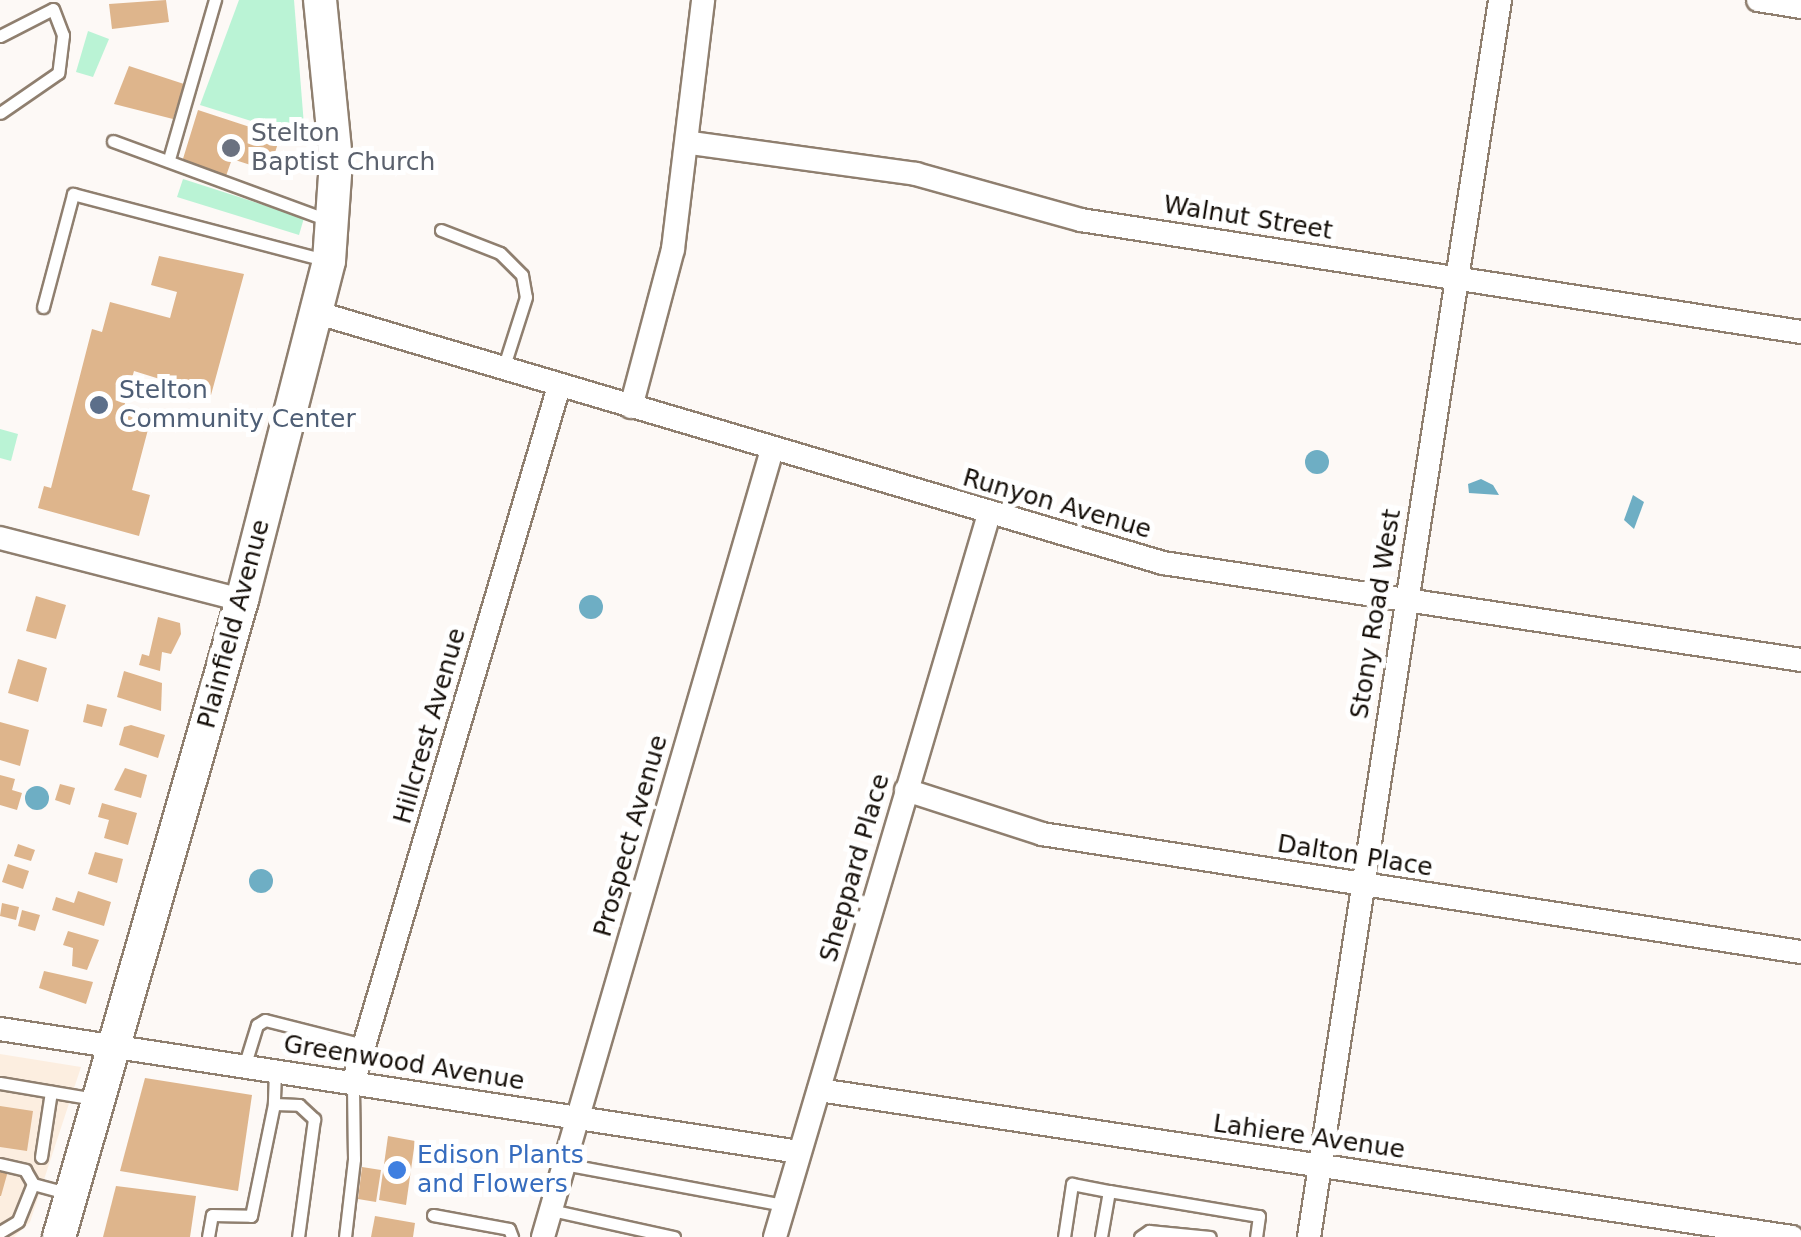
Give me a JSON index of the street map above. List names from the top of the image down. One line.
{"streets":{"main road":["Plainfield Avenue"],"street":["Walnut Street","Runyon Avenue","Stony Road West","Hillcrest Avenue","Prospect Avenue","Dalton Place","Sheppard Place","Greenwood Avenue","Lahiere Avenue"]},"crossings":[["Walnut Street","Stony Road West"],["Runyon Avenue","Stony Road West"],["Runyon Avenue","Plainfield Avenue"],["Runyon Avenue","Hillcrest Avenue"],["Runyon Avenue","Prospect Avenue"],["Runyon Avenue","Sheppard Place"],["Stony Road West","Dalton Place"],["Stony Road West","Lahiere Avenue"],["Plainfield Avenue","Greenwood Avenue"],["Hillcrest Avenue","Greenwood Avenue"],["Prospect Avenue","Greenwood Avenue"],["Dalton Place","Sheppard Place"],["Sheppard Place","Greenwood Avenue"],["Sheppard Place","Lahiere Avenue"]],"places":["Stelton Baptist Church","Stelton Community Center","Edison Plants and Flowers"]}
